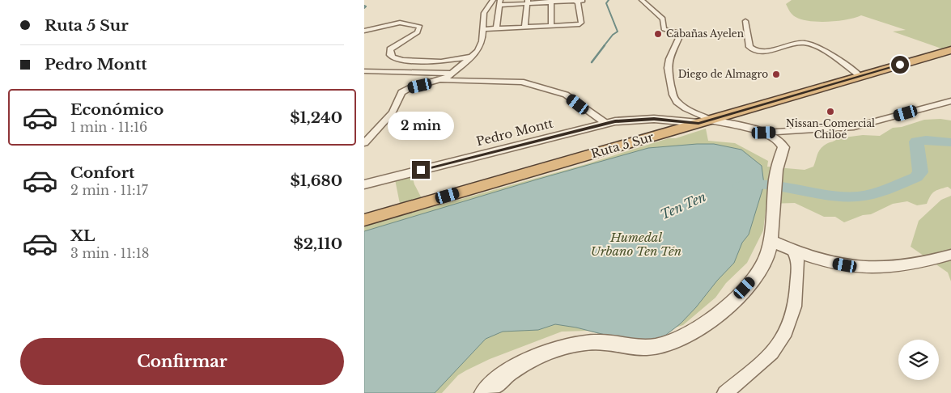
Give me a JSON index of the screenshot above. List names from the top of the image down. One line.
{"streets":{"highway":["Ruta 5 Sur"],"street":["Pedro Montt"]},"crossings":[["Pedro Montt","Ruta 5 Sur"]],"water":["Ten Ten"],"parks":["Humedal Urbano Ten Tén"],"places":["Cabañas Ayelen","Diego de Almagro","Nissan-Comercial Chiloé"],"page":{"banner":["Ruta 5 Sur","Pedro Montt"],"list":[{"name":"Económico","note":"1 min · 11:16","value":"$1,240"},{"name":"Confort","note":"2 min · 11:17","value":"$1,680"},{"name":"XL","note":"3 min · 11:18","value":"$2,110"}],"bubble":"2 min","buttons":"Confirmar"}}
